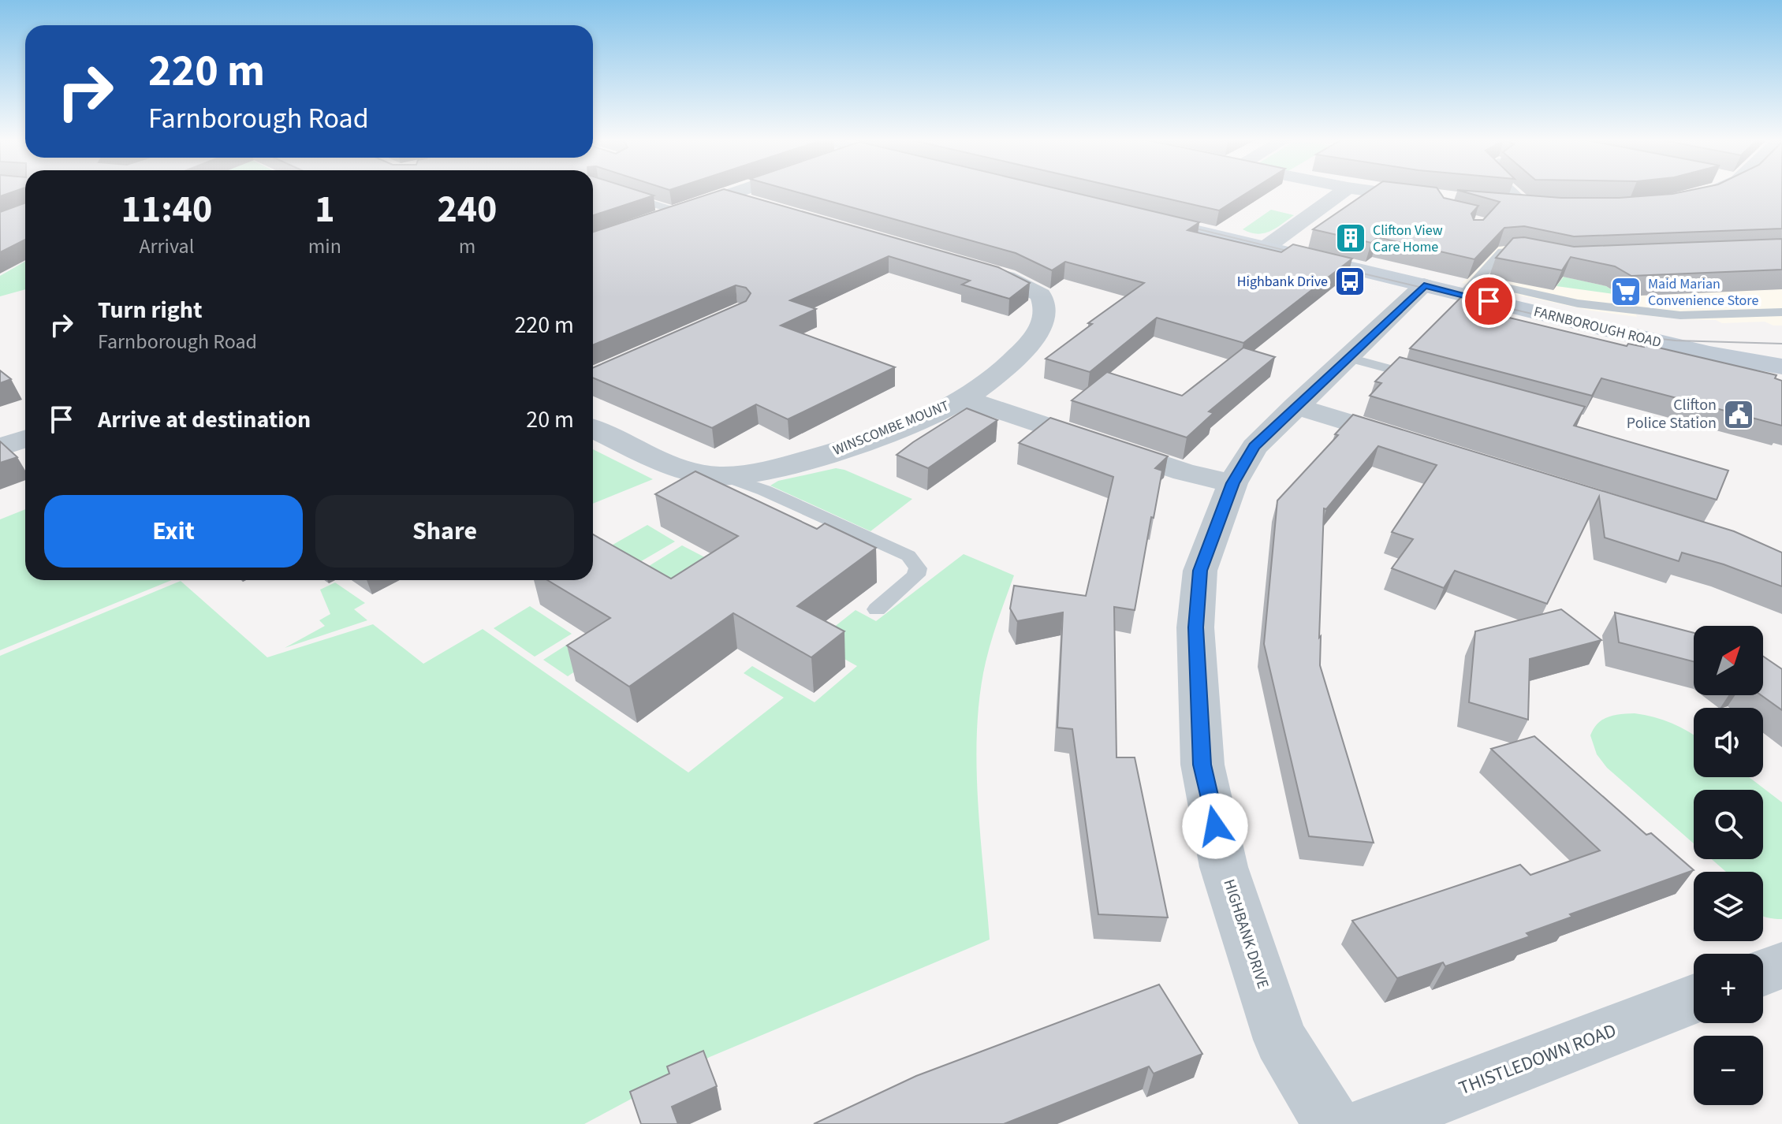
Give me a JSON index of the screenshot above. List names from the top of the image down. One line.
{"streets":{"street":["FARNBOROUGH ROAD","WINSCOMBE MOUNT","HIGHBANK DRIVE","THISTLEDOWN ROAD"]},"crossings":[["FARNBOROUGH ROAD","HIGHBANK DRIVE"]],"places":{"building":["Clifton View Care Home"],"bus stop":["Highbank Drive"],"supermarket":["Maid Marian Convenience Store"],"public building":["Clifton Police Station"]},"north":"top right","page":{"turn":["220 m","Farnborough Road"],"eta":["11:40","Arrival","1","min","240","m"],"list":[{"name":"Turn right","note":"Farnborough Road","value":"220 m"},{"name":"Arrive at destination","value":"20 m"}],"buttons":["Exit","Share"],"map_buttons":["+","−"]}}
